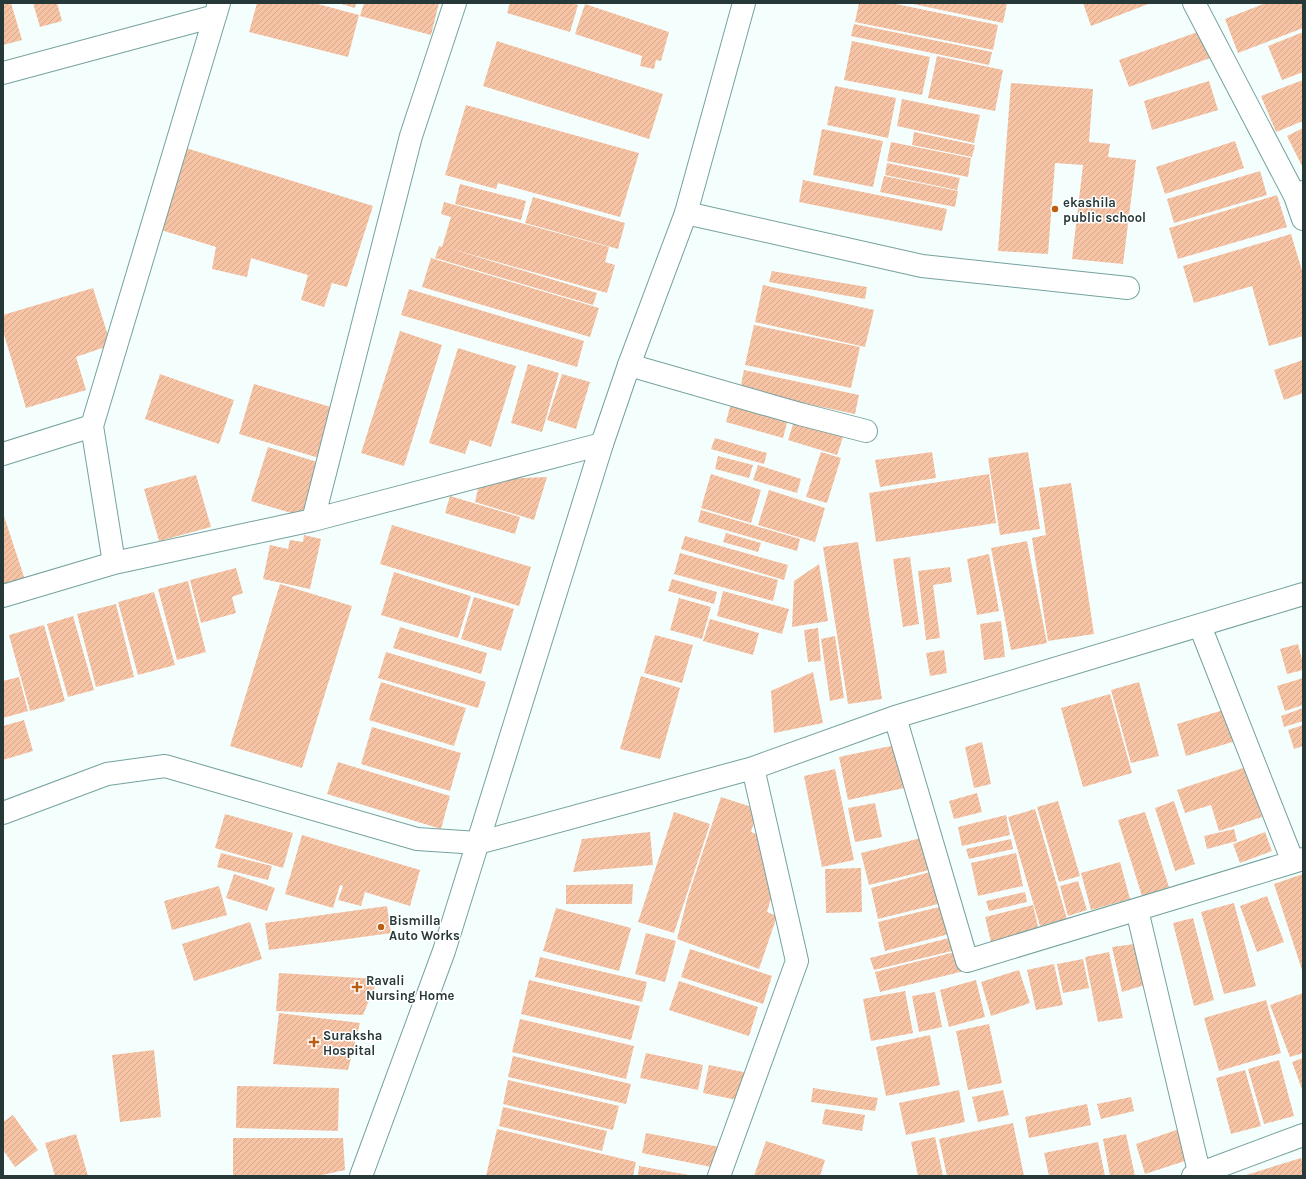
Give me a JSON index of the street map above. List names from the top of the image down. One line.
{"places":{"other":["ekashila public school","Bismilla Auto Works"],"health":["Ravali Nursing Home","Suraksha Hospital"]}}
